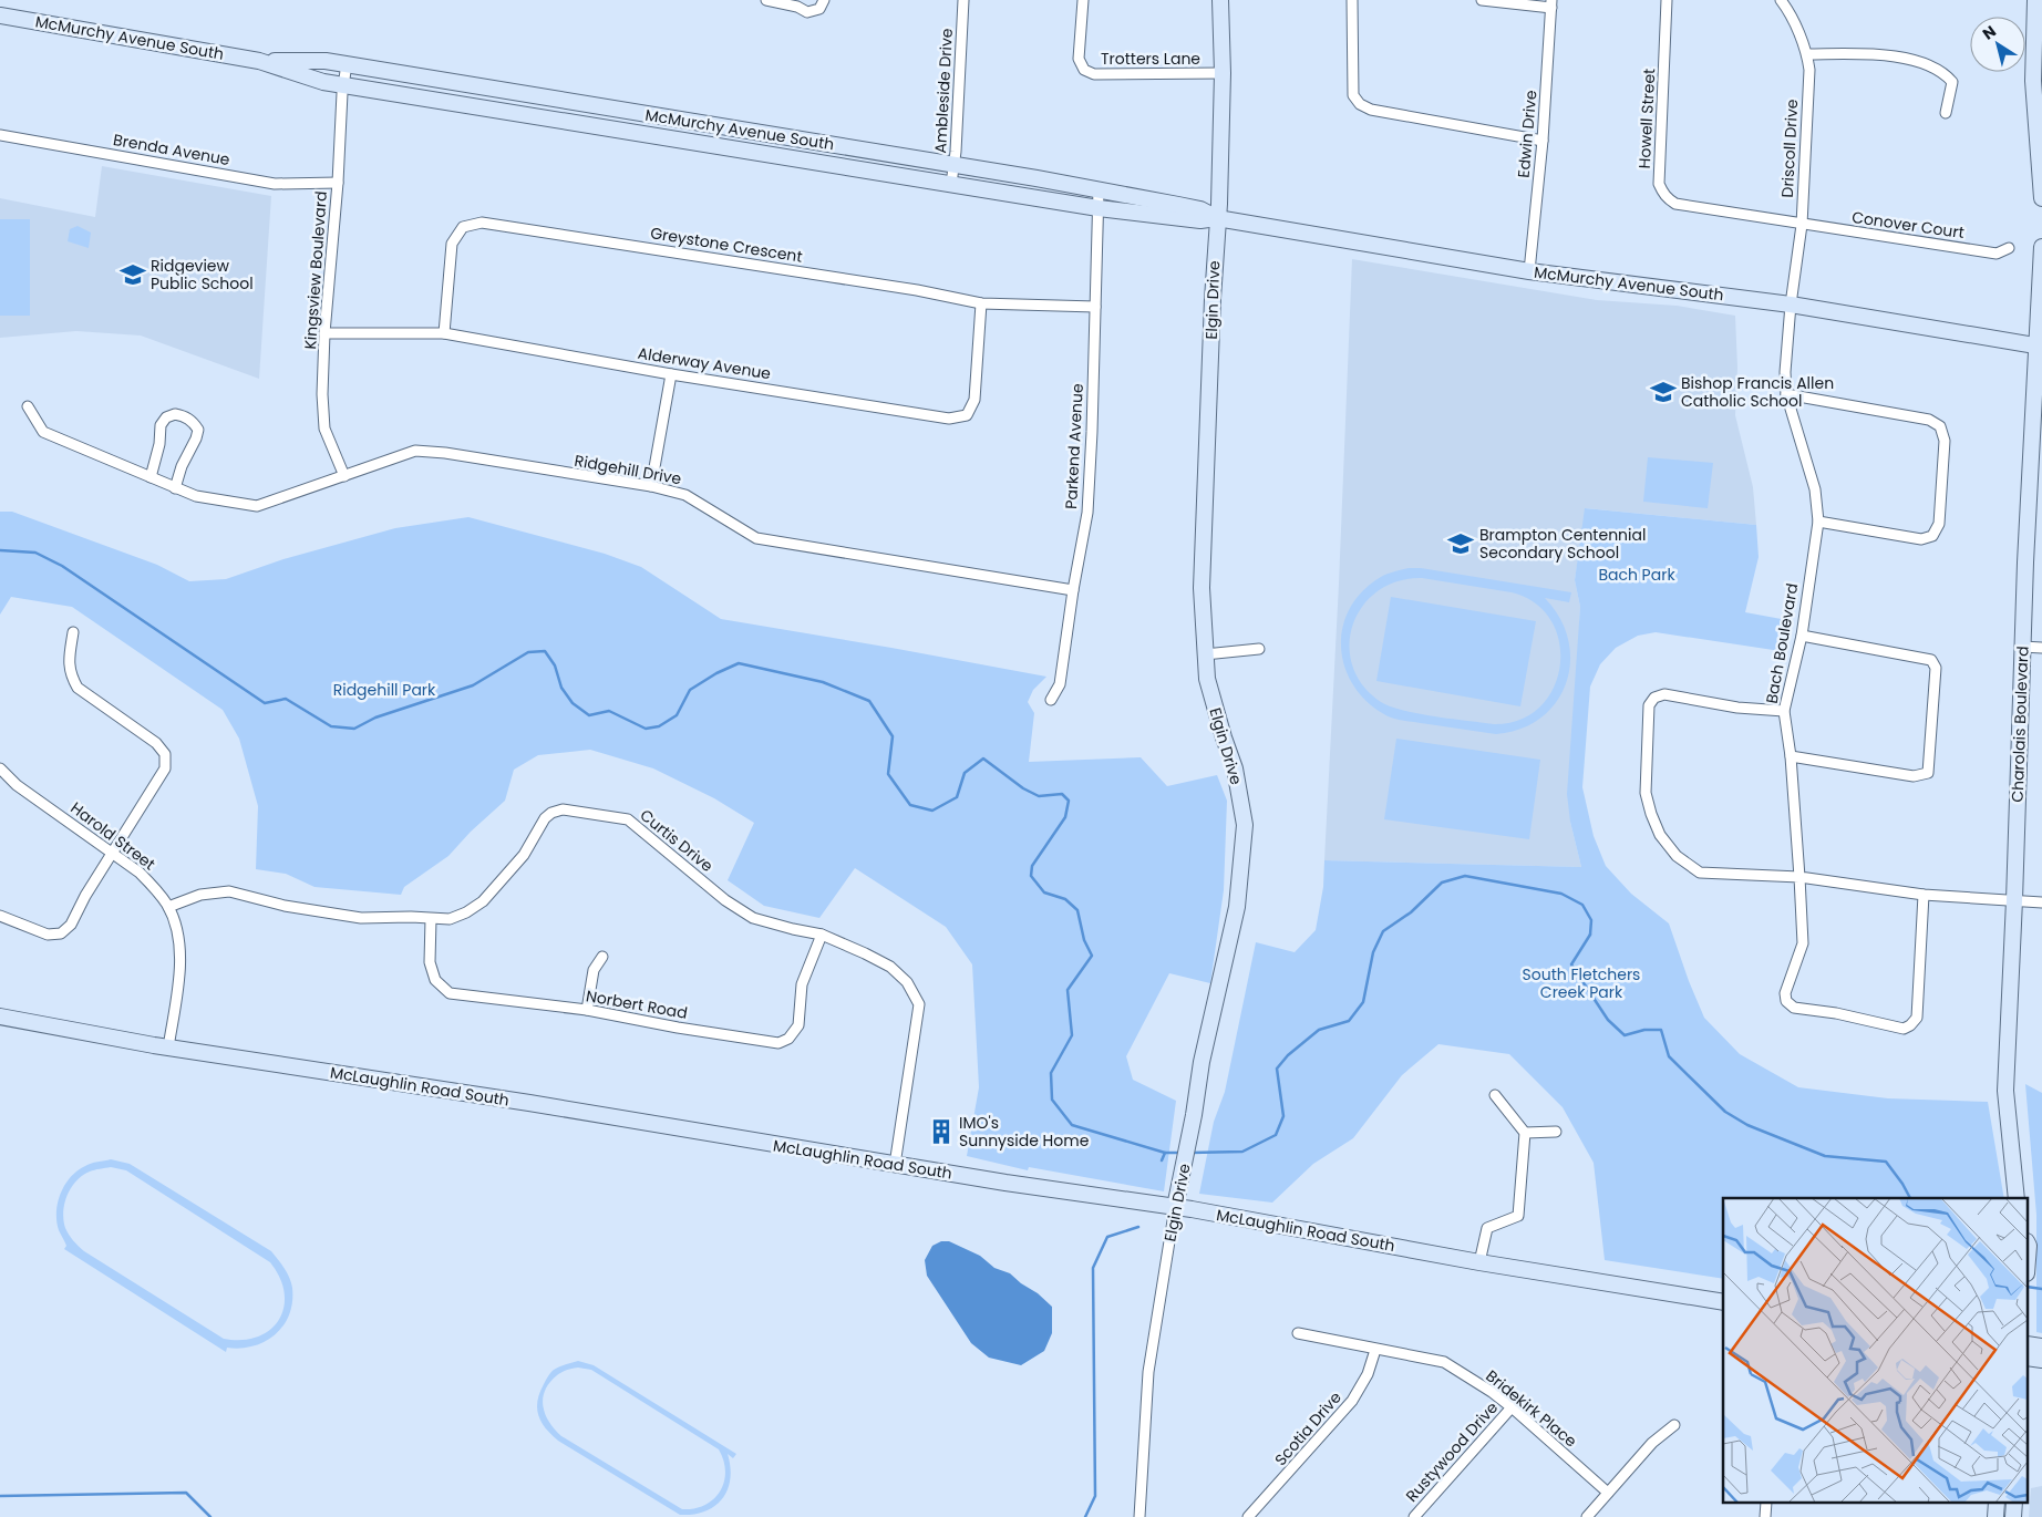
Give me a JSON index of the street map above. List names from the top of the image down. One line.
{"streets":{"street":["McMurchy Avenue South","Trotters Lane","Ambleside Drive","Howell Street","Edwin Drive","Driscoll Drive","Brenda Avenue","Conover Court","Greystone Crescent","Kingsview Boulevard","Elgin Drive","Alderway Avenue","Parkend Avenue","Ridgehill Drive","Bach Boulevard","Charolais Boulevard","Harold Street","Curtis Drive","Norbert Road","McLaughlin Road South","Bridekirk Place","Scotia Drive","Rustywood Drive"]},"crossings":[["McMurchy Avenue South","Ambleside Drive"],["McMurchy Avenue South","Edwin Drive"],["McMurchy Avenue South","Driscoll Drive"],["McMurchy Avenue South","Kingsview Boulevard"],["McMurchy Avenue South","Elgin Drive"],["McMurchy Avenue South","Parkend Avenue"],["McMurchy Avenue South","Bach Boulevard"],["McMurchy Avenue South","Charolais Boulevard"],["Trotters Lane","Elgin Drive"],["Howell Street","Driscoll Drive"],["Howell Street","Conover Court"],["Driscoll Drive","Conover Court"],["Driscoll Drive","Bach Boulevard"],["Brenda Avenue","Kingsview Boulevard"],["Greystone Crescent","Alderway Avenue"],["Greystone Crescent","Parkend Avenue"],["Kingsview Boulevard","Alderway Avenue"],["Kingsview Boulevard","Ridgehill Drive"],["Elgin Drive","McLaughlin Road South"],["Parkend Avenue","Ridgehill Drive"],["Harold Street","Curtis Drive"],["Harold Street","McLaughlin Road South"],["Curtis Drive","Norbert Road"],["Curtis Drive","McLaughlin Road South"],["Bridekirk Place","Scotia Drive"],["Bridekirk Place","Rustywood Drive"]],"parks":["Bach Park","Ridgehill Park","South Fletchers Creek Park"],"places":{"school or university":["Ridgeview Public School","Bishop Francis Allen Catholic School","Brampton Centennial Secondary School"],"building":["IMO's Sunnyside Home"]},"north":"top left"}
